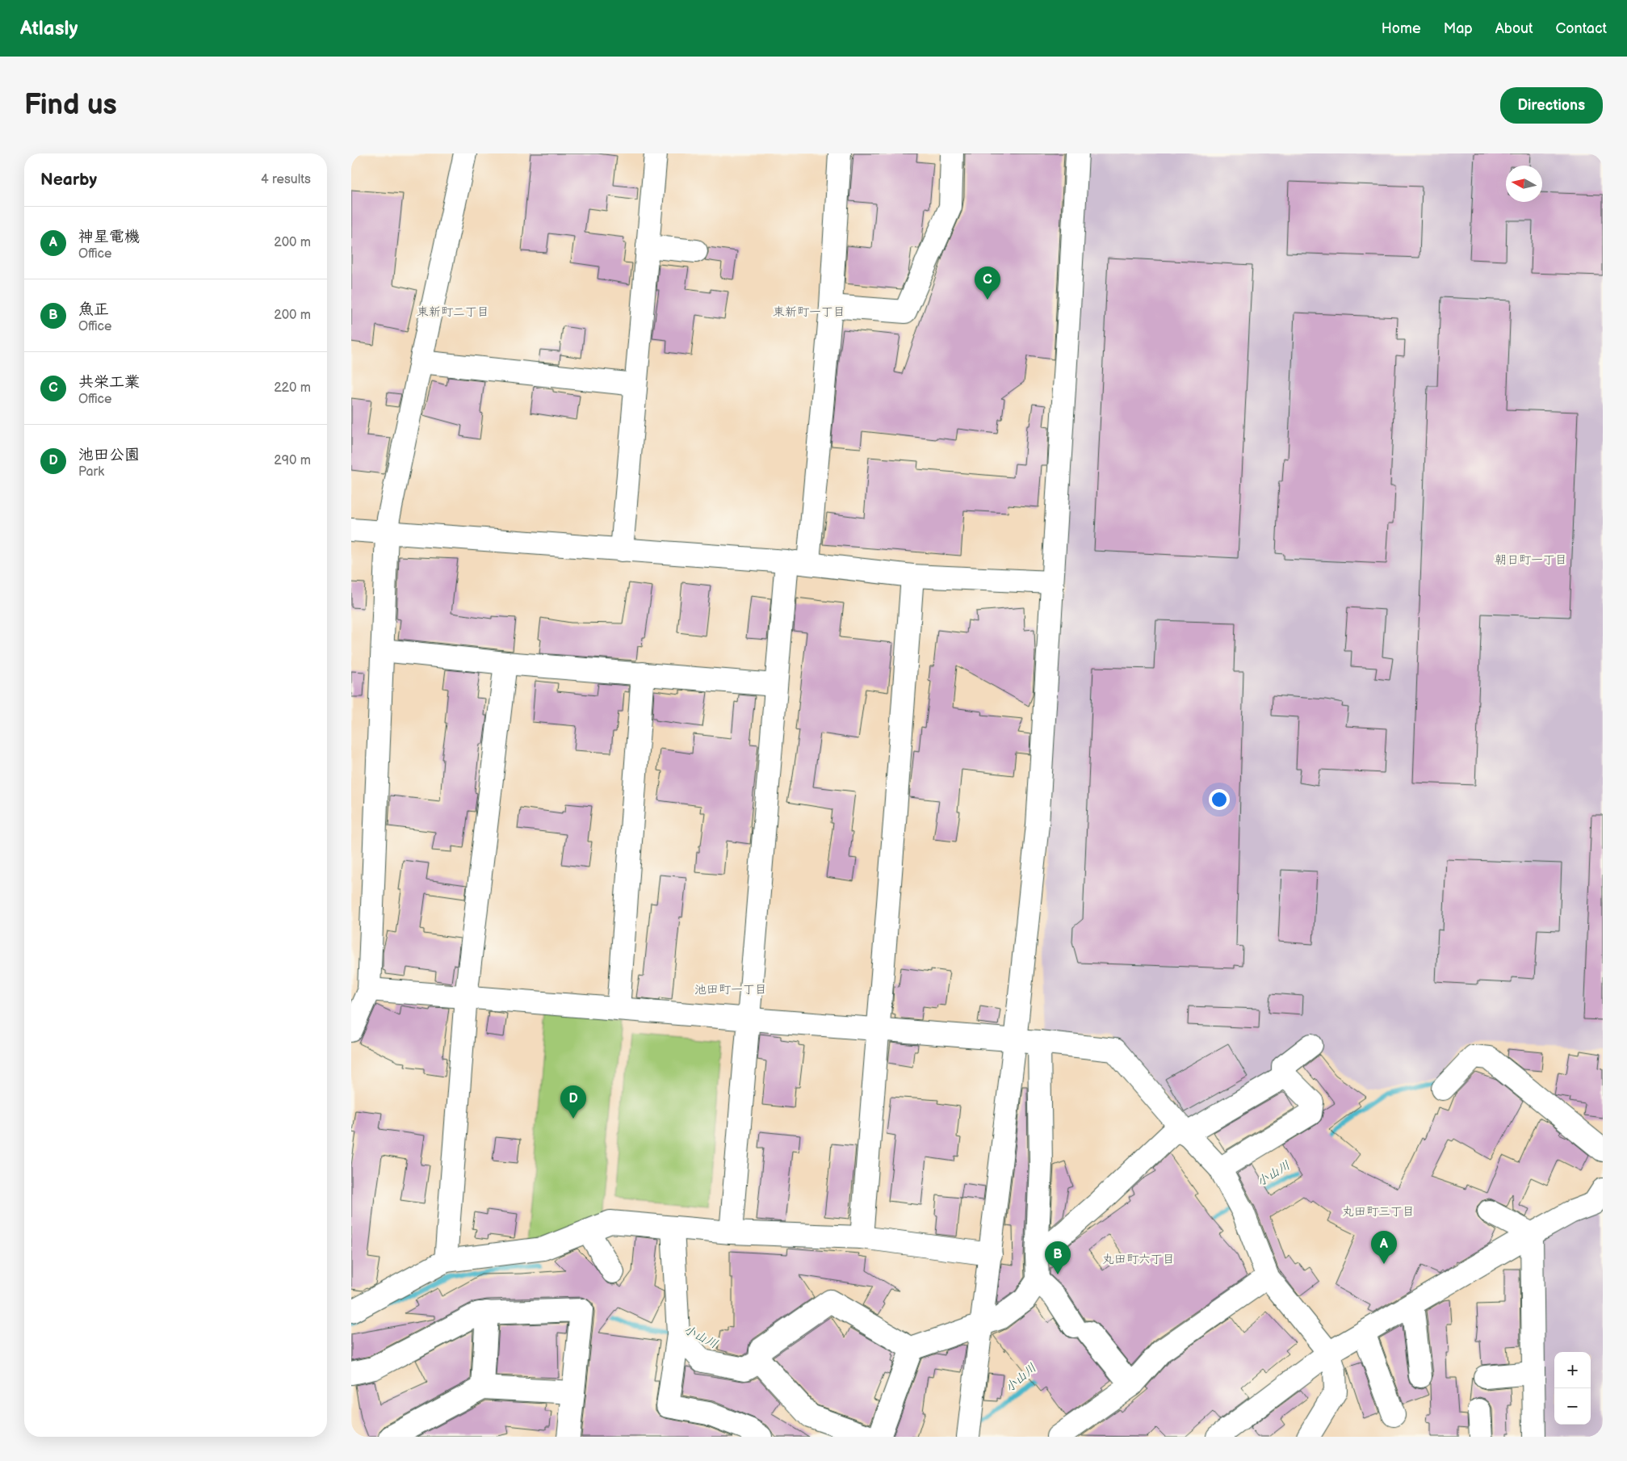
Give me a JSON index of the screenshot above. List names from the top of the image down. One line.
{"districts":["東新町二丁目","東新町一丁目","朝日町一丁目","池田町一丁目","丸田町三丁目","丸田町六丁目"],"water":["小山川"],"north":"left","page":{"header":"Atlasly","nav":["Home","Map","About","Contact"],"buttons":"Directions","title":"Find us","heading":["Nearby","4 results"],"list":[{"mark":"A","name":"神星電機","note":"Office","value":"200 m"},{"mark":"B","name":"魚正","note":"Office","value":"200 m"},{"mark":"C","name":"共栄工業","note":"Office","value":"220 m"},{"mark":"D","name":"池田公園","note":"Park","value":"290 m"}],"pins":["C","D","A","B"],"map_buttons":["+","−"]}}
